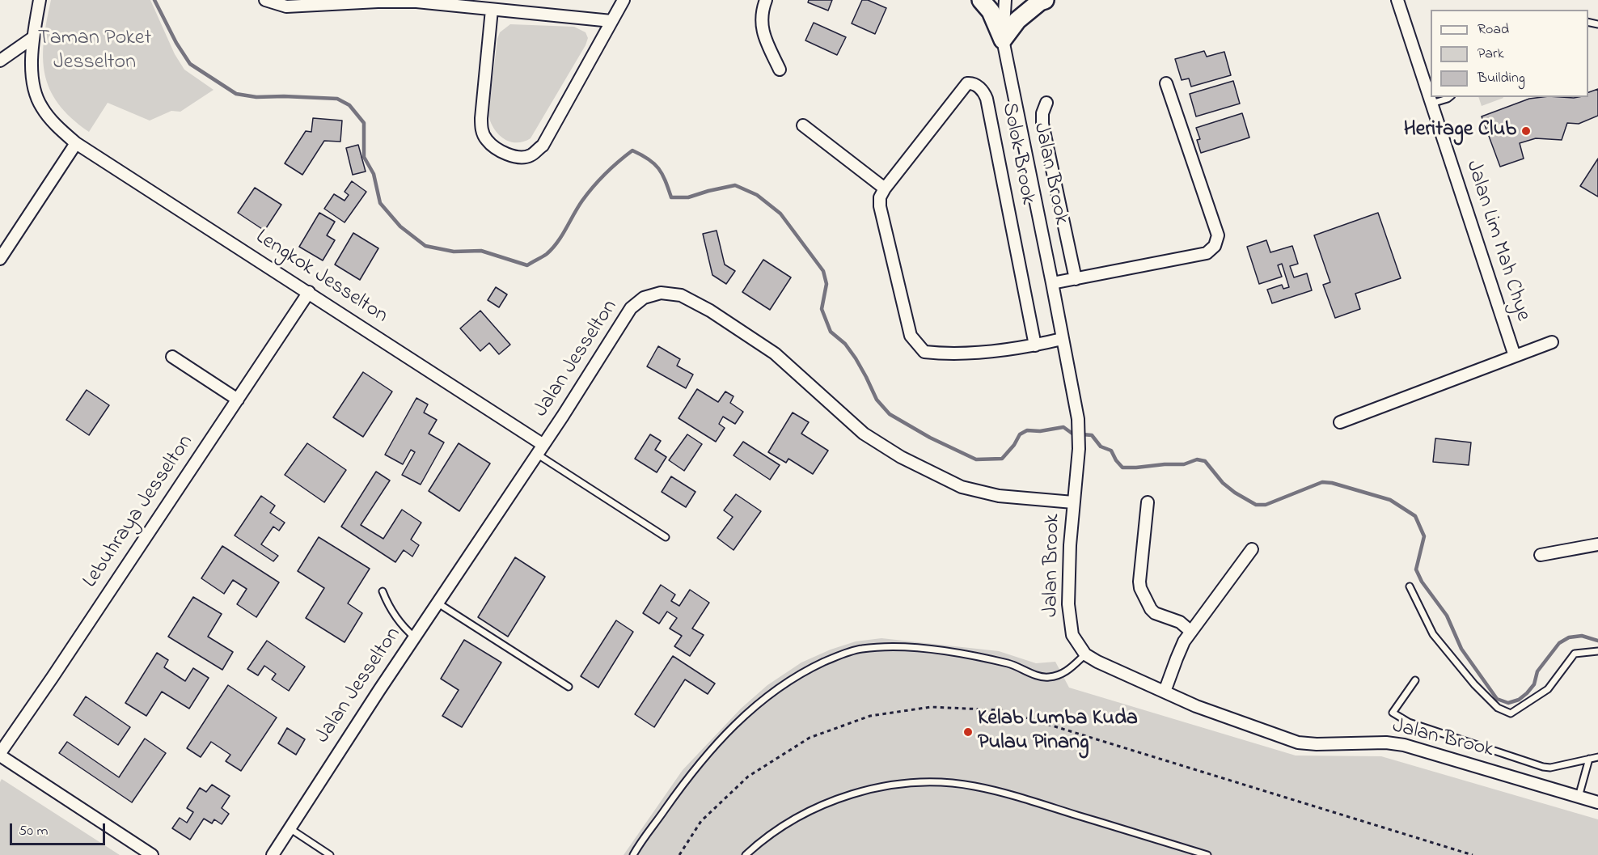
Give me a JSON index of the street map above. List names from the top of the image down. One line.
{"streets":{"street":["Solok Brook","Jalan Brook","Jalan Lim Mah Chye","Lengkok Jesselton","Jalan Jesselton","Lebuhraya Jesselton"]},"crossings":[["Solok Brook","Jalan Brook"],["Jalan Brook","Jalan Jesselton"],["Lengkok Jesselton","Jalan Jesselton"],["Lengkok Jesselton","Lebuhraya Jesselton"]],"parks":["Taman Poket Jesselton"],"places":["Heritage Club","Kelab Lumba Kuda Pulau Pinang"],"legend":["Road","Park","Building"],"scale_bar":"50 m"}
